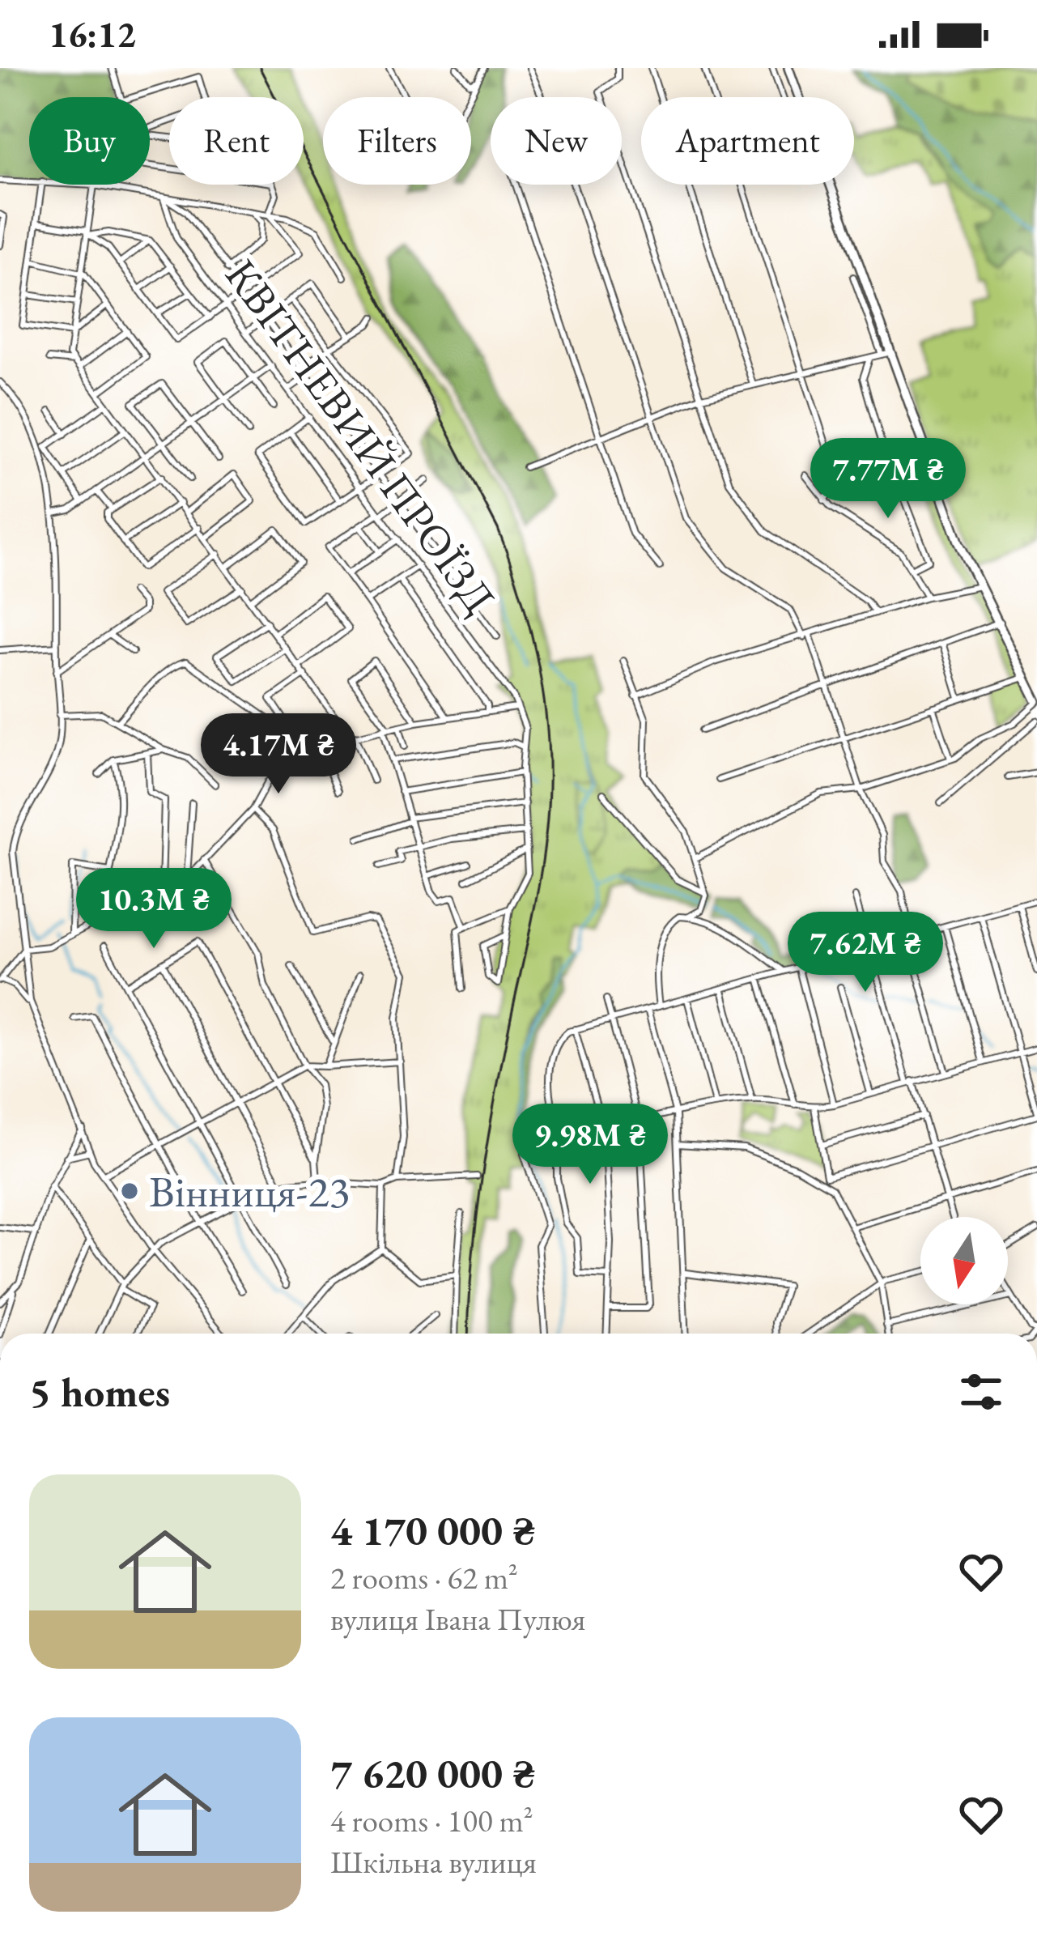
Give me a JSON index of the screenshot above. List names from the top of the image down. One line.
{"streets":{"street":["КВІТНЕВИЙ ПРОЇЗД"]},"places":["Вінниця-23"],"north":"bottom","page":{"status":"16:12","chip":["Buy","Rent","Filters","New","Apartment"],"price":["7.77M ₴","4.17M ₴","10.3M ₴","7.62M ₴","9.98M ₴"],"heading":"5 homes","list":[{"name":"4 170 000 ₴","note":"2 rooms · 62 m² · вулиця Івана Пулюя"},{"name":"7 620 000 ₴","note":"4 rooms · 100 m² · Шкільна вулиця"}]}}
